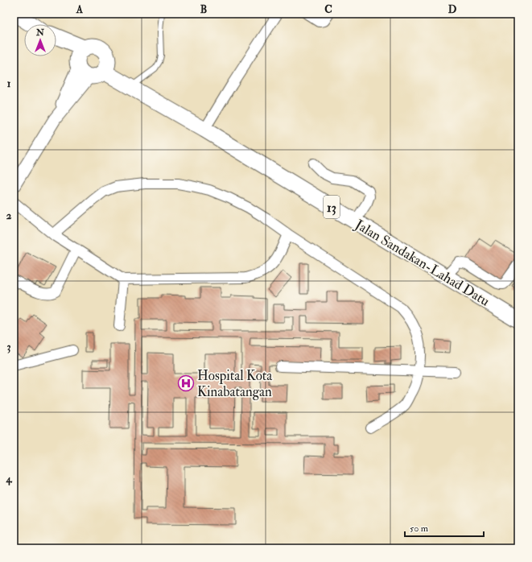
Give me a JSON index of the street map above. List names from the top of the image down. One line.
{"streets":{"highway":["13","Jalan Sandakan-Lahad Datu"]},"crossings":[["13","Jalan Sandakan-Lahad Datu"]],"places":{"hospital":["Hospital Kota Kinabatangan"]},"scale_bar":"50 m","north":"top","grid":{"columns":["A","B","C","D"],"rows":["1","2","3","4"]}}
